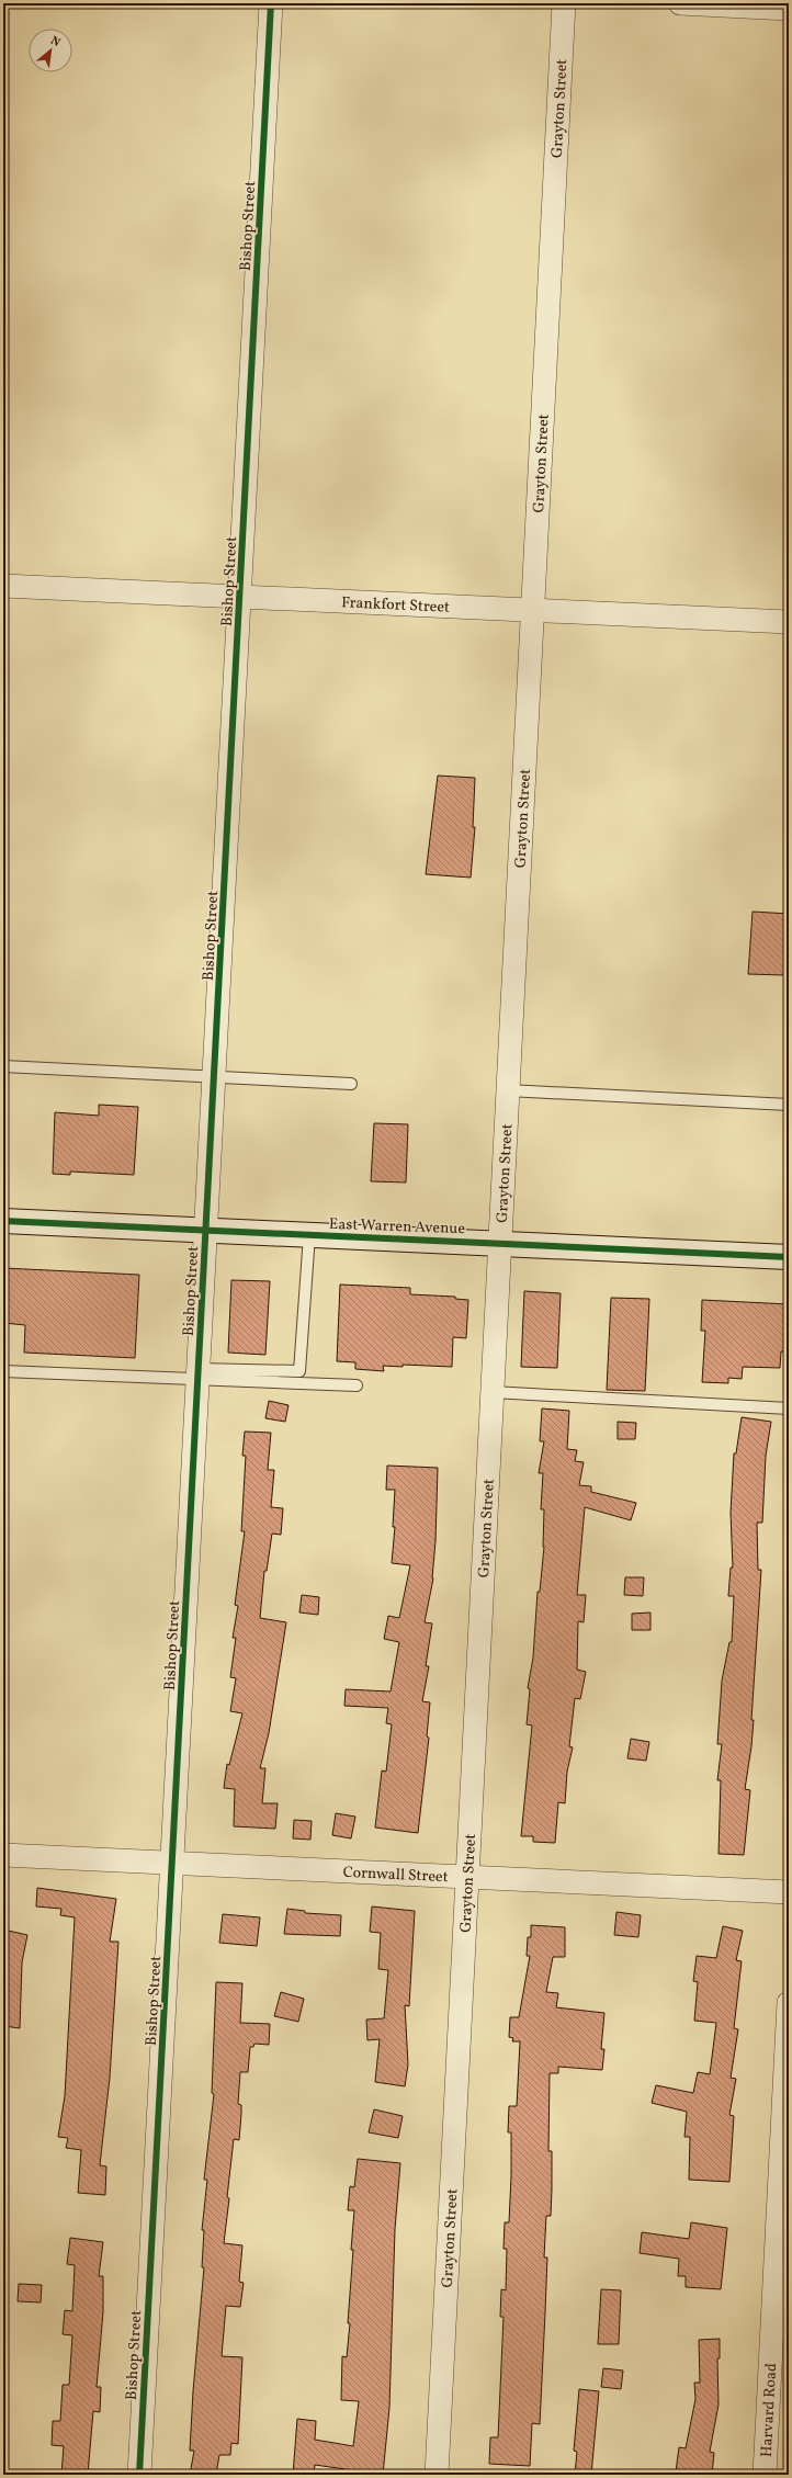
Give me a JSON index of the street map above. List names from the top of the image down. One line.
{"streets":{"main road":["East Warren Avenue"],"street":["Grayton Street","Bishop Street","Frankfort Street","Cornwall Street","Harvard Road"]},"crossings":[["Grayton Street","Frankfort Street"],["Grayton Street","East Warren Avenue"],["Grayton Street","Cornwall Street"],["Bishop Street","Frankfort Street"],["Bishop Street","East Warren Avenue"],["Bishop Street","Cornwall Street"]],"north":"top right"}
